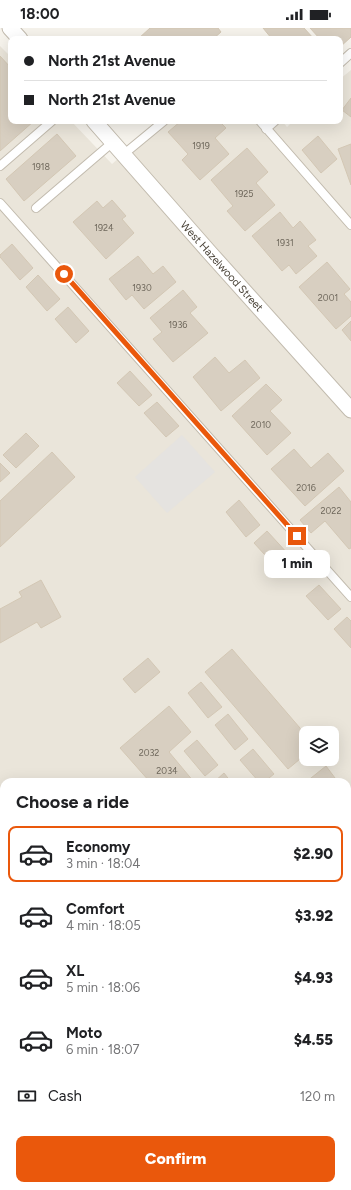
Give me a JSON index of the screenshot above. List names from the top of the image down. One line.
{"streets":{"street":["West Hazelwood Street"]},"house_numbers":["1919","1918","1925","1924","1931","1930","2001","1936","2010","2016","2022","2032","2034"],"page":{"status":"18:00","banner":["North 21st Avenue","North 21st Avenue"],"bubble":"1 min","heading":"Choose a ride","list":[{"name":"Economy","note":"3 min · 18:04","value":"$2.90"},{"name":"Comfort","note":"4 min · 18:05","value":"$3.92"},{"name":"XL","note":"5 min · 18:06","value":"$4.93"},{"name":"Moto","note":"6 min · 18:07","value":"$4.55"}],"pay":["Cash","120 m"],"buttons":"Confirm"}}
